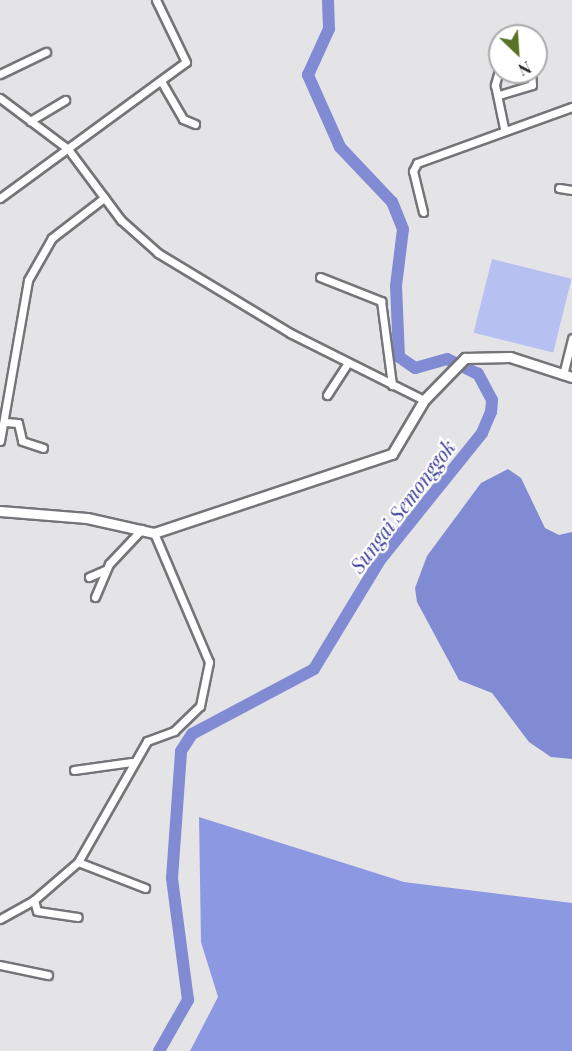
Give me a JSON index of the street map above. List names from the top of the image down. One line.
{"water":["Sungai Semonggok"],"north":"bottom right"}
